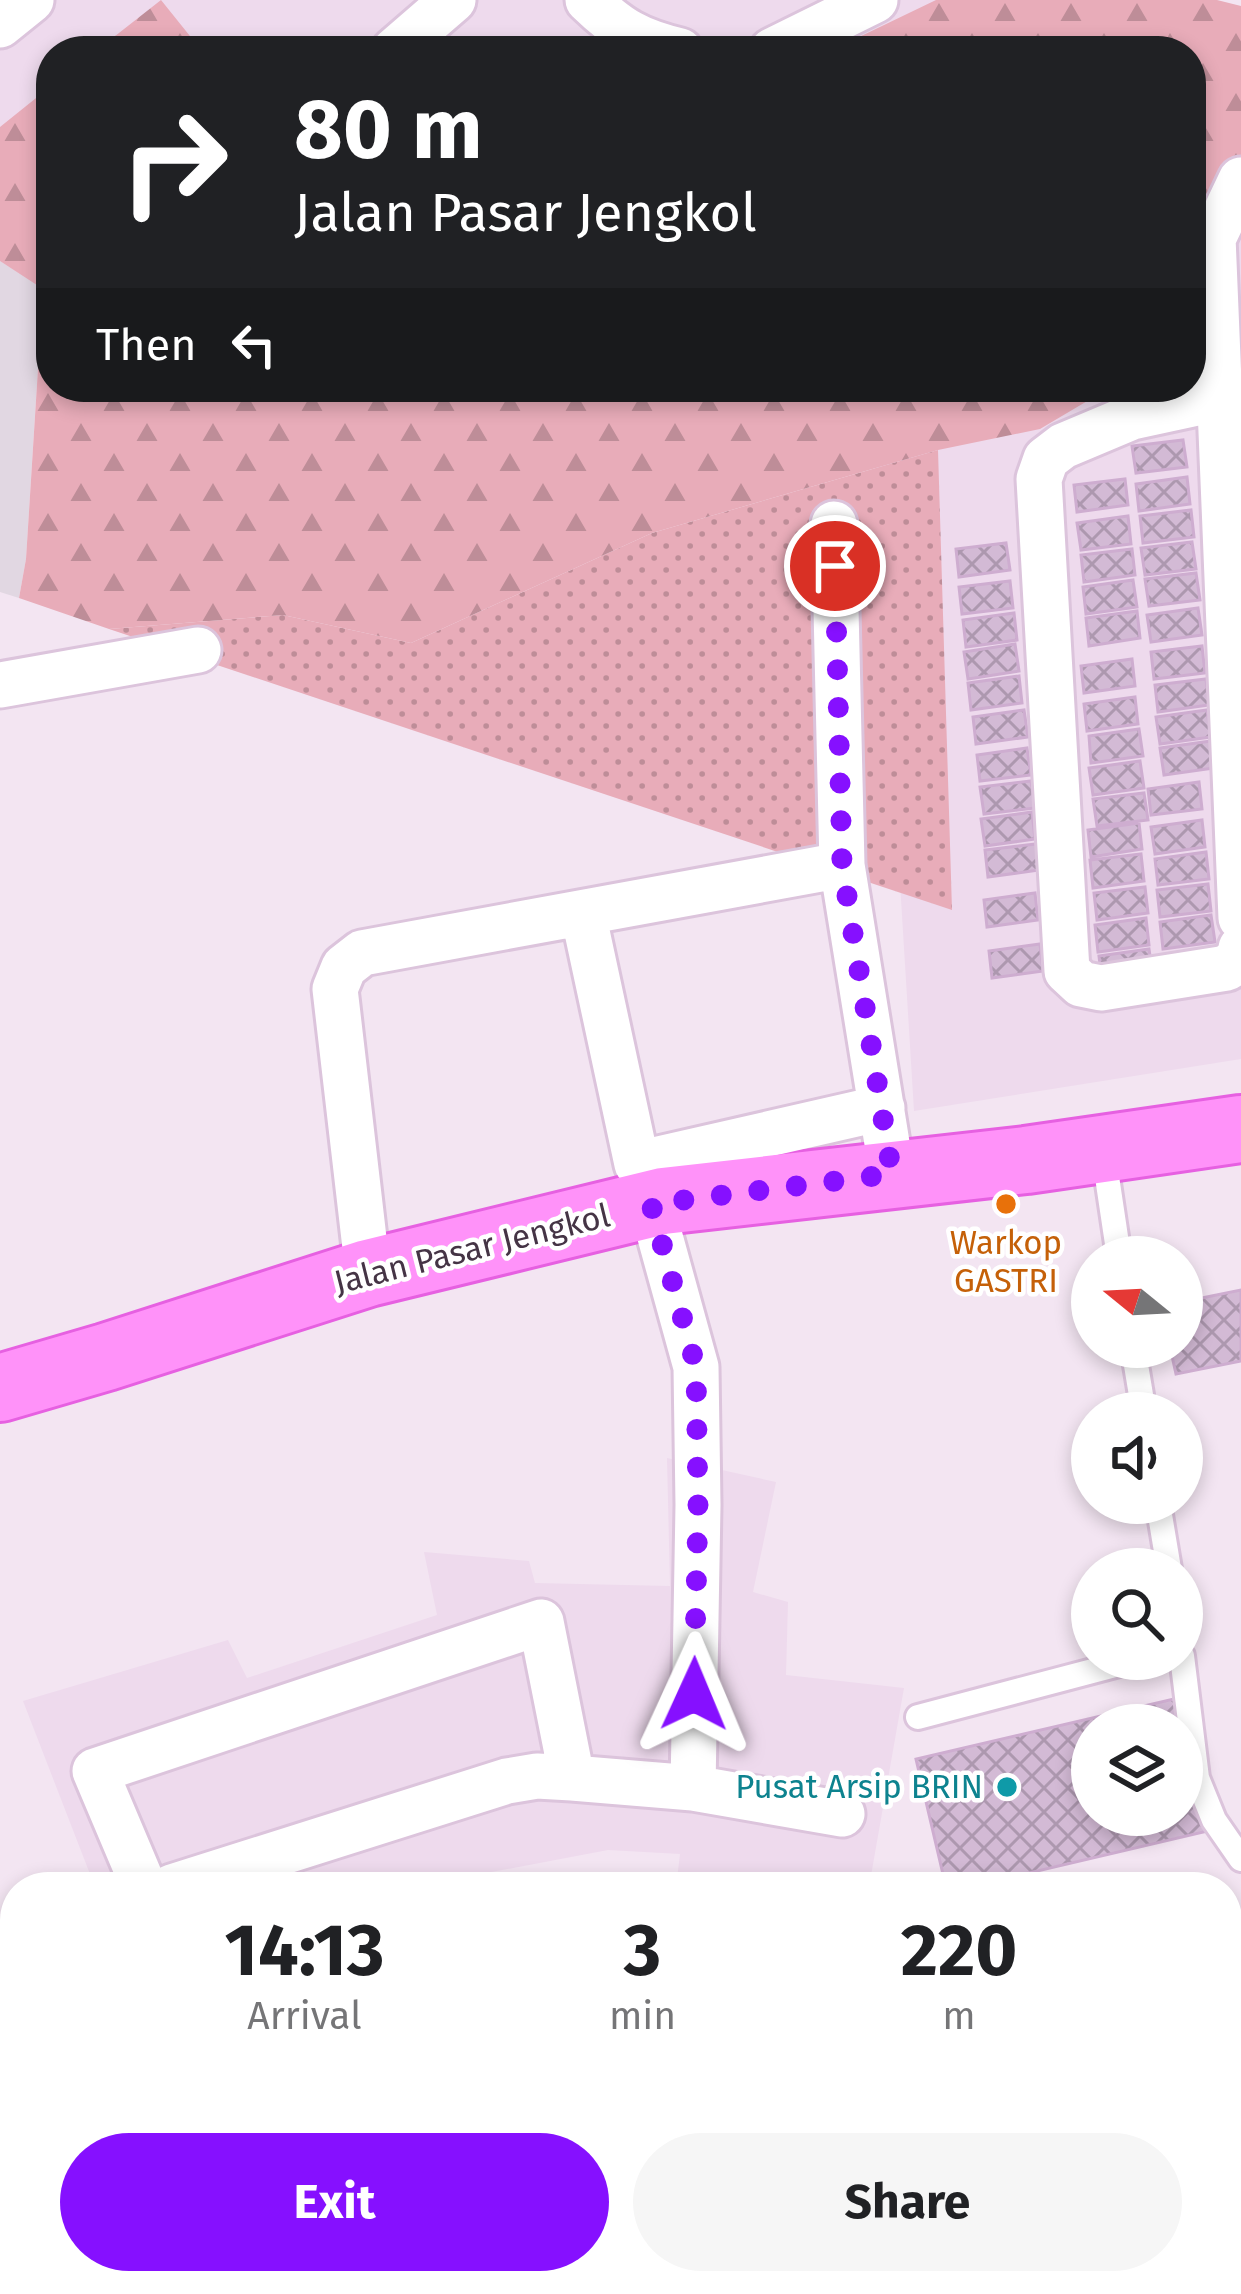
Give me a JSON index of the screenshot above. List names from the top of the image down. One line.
{"streets":{"main road":["Jalan Pasar Jengkol"]},"places":["Warkop GASTRI","Pusat Arsip BRIN"],"north":"left","page":{"turn":["80 m","Jalan Pasar Jengkol"],"then":"Then","eta":["14:13","Arrival","3","min","220","m"],"buttons":["Exit","Share"]}}
